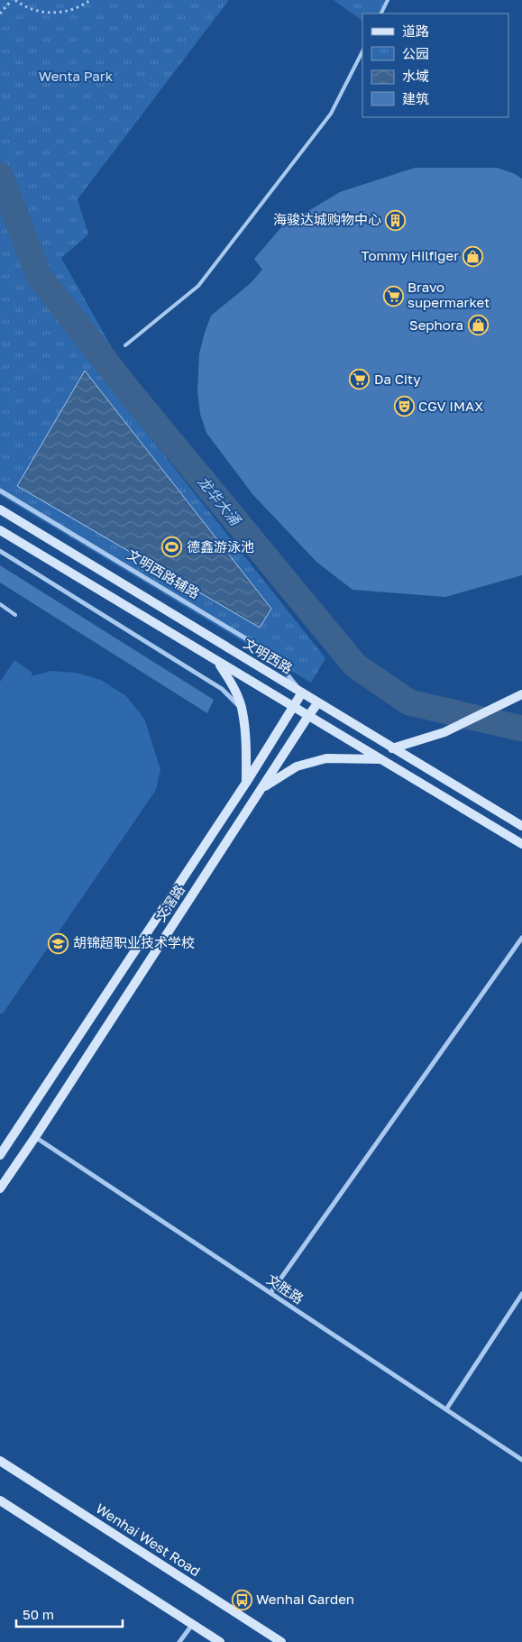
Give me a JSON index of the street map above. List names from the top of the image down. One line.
{"streets":{"street":["文明西路辅路","文明西路","文滘路","文胜路","Wenhai West Road"]},"crossings":[["文明西路辅路","文明西路"],["文明西路辅路","文滘路"],["文明西路","文滘路"],["文滘路","文胜路"]],"water":["龙华大涌"],"parks":["Wenta Park"],"places":{"building":["海骏达城购物中心"],"shop":["Tommy Hilfiger","Sephora"],"supermarket":["Bravo supermarket","Da City"],"theatre":["CGV IMAX"],"sports":["德鑫游泳池"],"school or university":["胡锦超职业技术学校"],"bus stop":["Wenhai Garden"]},"legend":["道路","公园","水域","建筑"],"scale_bar":"50 m"}
